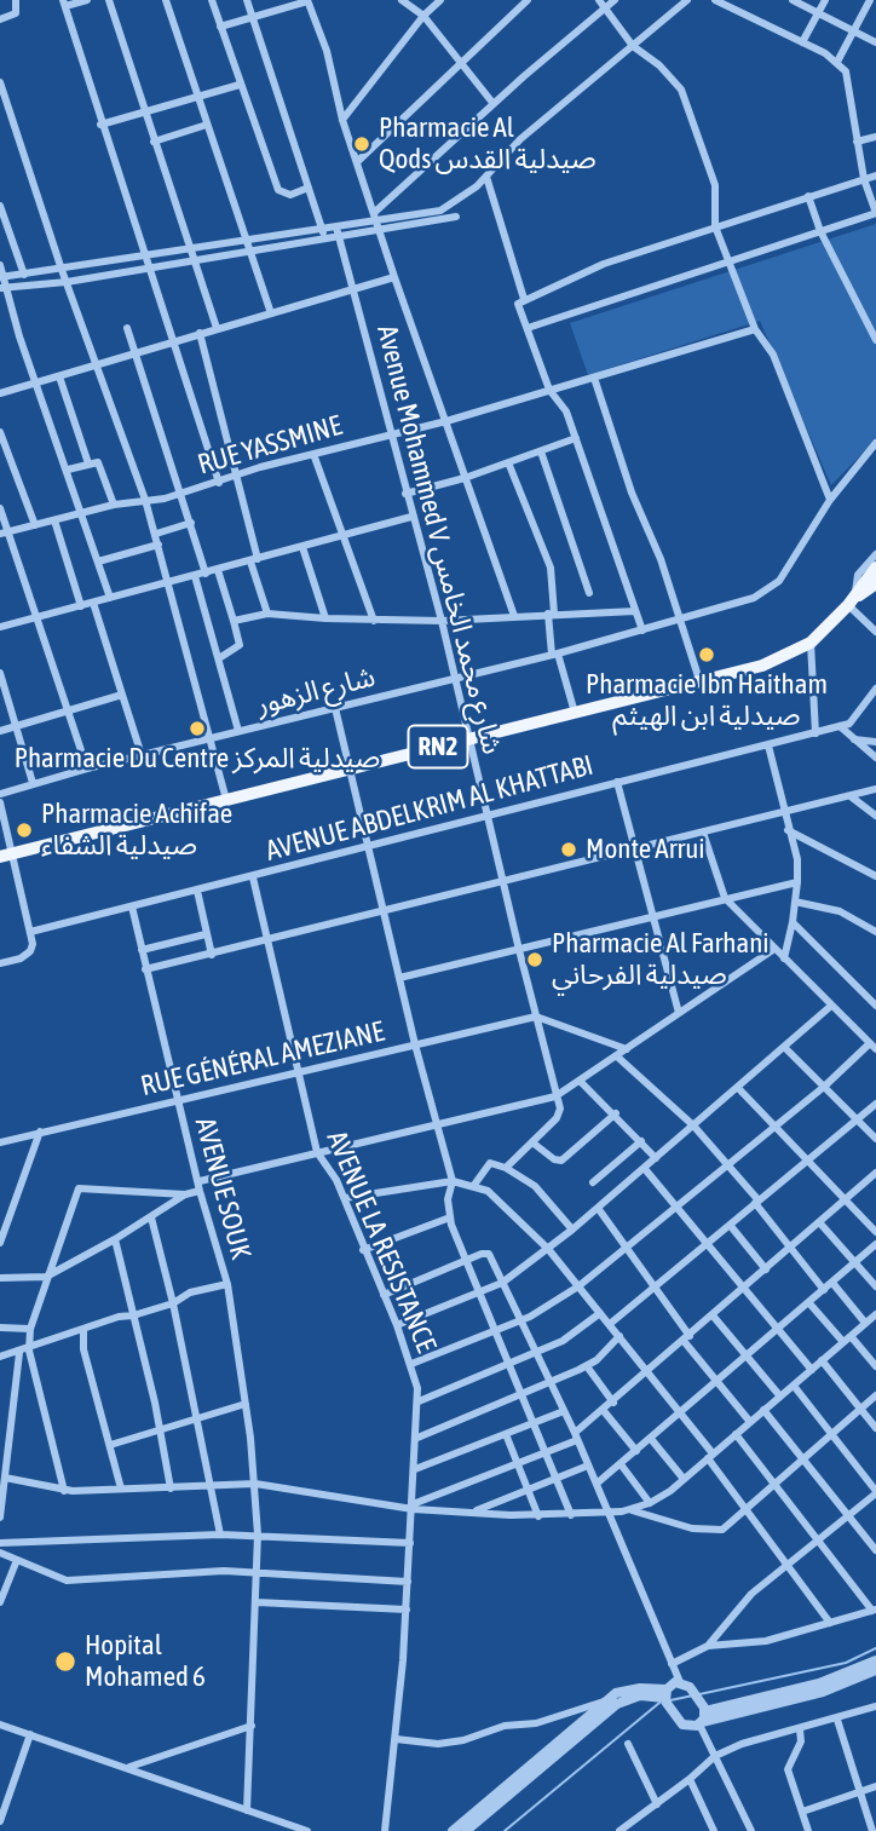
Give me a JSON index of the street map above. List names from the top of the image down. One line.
{"streets":{"main road":["RN2"],"street":["RUE YASSMINE","Avenue Mohammed V شارع محمد الخامس","شارع الزهور","AVENUE ABDELKRIM AL KHATTABI","RUE GÉNÉRAL AMEZIANE","AVENUE SOUK","AVENUE LA RESISTANCE"]},"crossings":[["RUE YASSMINE","Avenue Mohammed V شارع محمد الخامس"],["Avenue Mohammed V شارع محمد الخامس","شارع الزهور"],["Avenue Mohammed V شارع محمد الخامس","RN2"],["Avenue Mohammed V شارع محمد الخامس","AVENUE ABDELKRIM AL KHATTABI"],["Avenue Mohammed V شارع محمد الخامس","RUE GÉNÉRAL AMEZIANE"],["AVENUE ABDELKRIM AL KHATTABI","AVENUE SOUK"],["AVENUE ABDELKRIM AL KHATTABI","AVENUE LA RESISTANCE"],["RUE GÉNÉRAL AMEZIANE","AVENUE SOUK"],["RUE GÉNÉRAL AMEZIANE","AVENUE LA RESISTANCE"]],"places":["Pharmacie Al Qods صيدلية القدس","Pharmacie Ibn Haitham صيدلية ابن الهيثم","Pharmacie Du Centre صيدلية المركز","Pharmacie Achifae صيدلية الشفاء","Monte Arrui","Pharmacie Al Farhani صيدلية الفرحاني","Hopital Mohamed 6"]}
